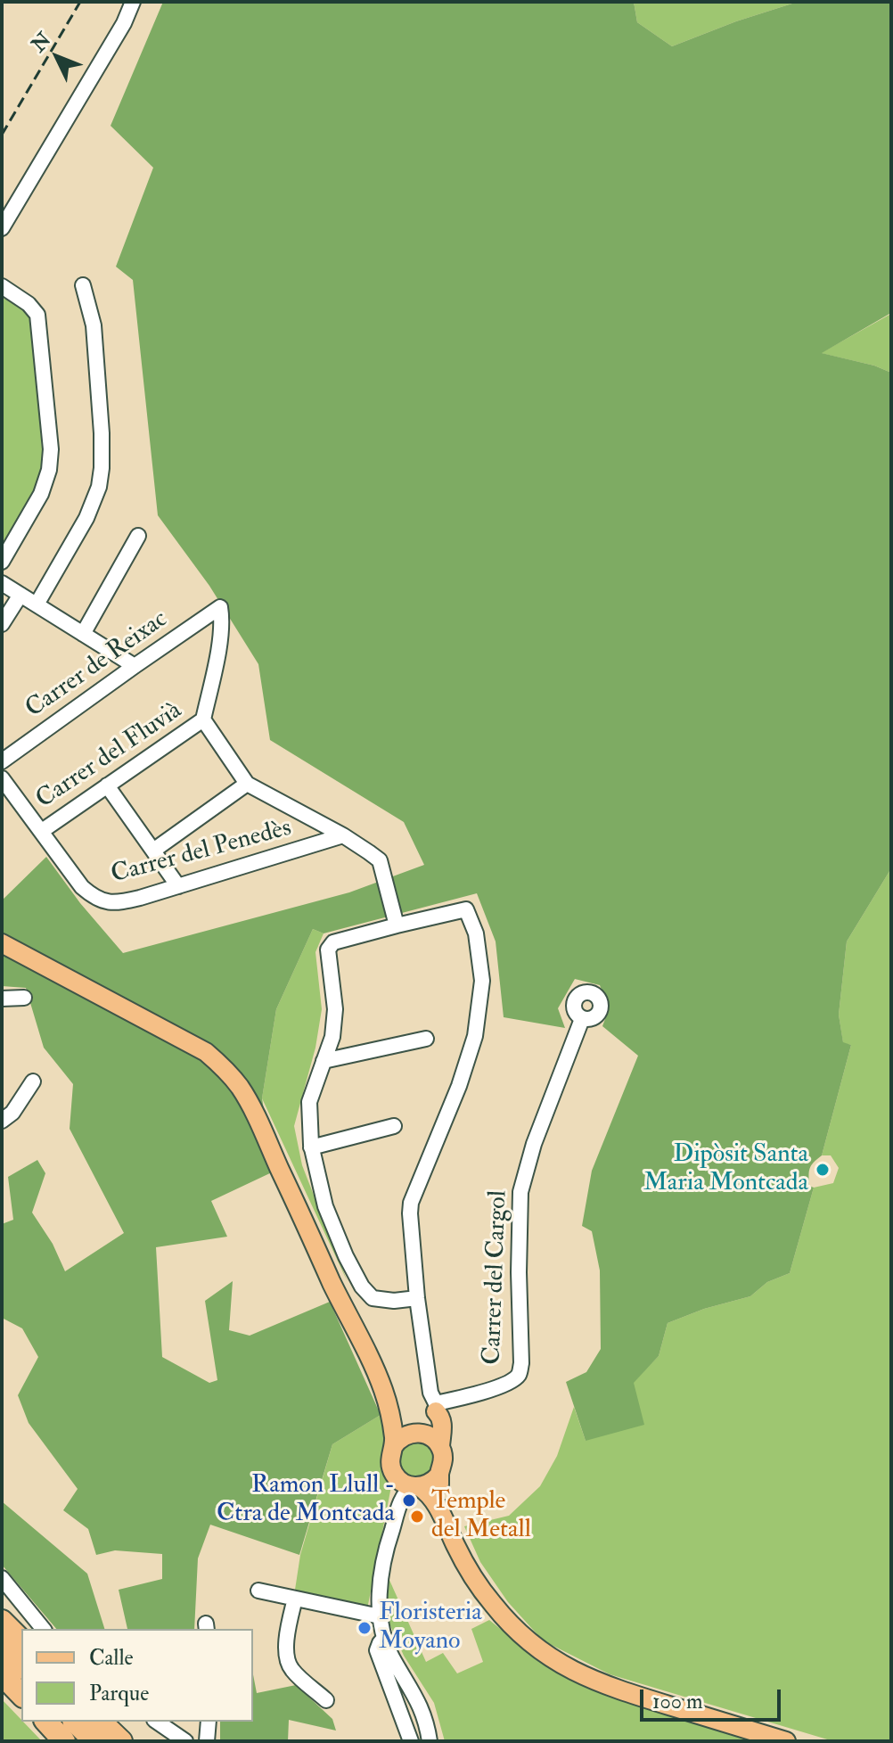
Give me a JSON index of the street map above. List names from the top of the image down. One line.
{"streets":{"street":["Carrer de Reixac","Carrer del Fluvià","Carrer del Penedès","Carrer del Cargol"]},"crossings":[["Carrer de Reixac","Carrer del Fluvià"],["Carrer del Fluvià","Carrer del Penedès"]],"places":["Dipòsit Santa Maria Montcada","Ramon Llull - Ctra de Montcada","Temple del Metall","Floristeria Moyano"],"legend":["Calle","Parque"],"scale_bar":"100 m","north":"top left"}
